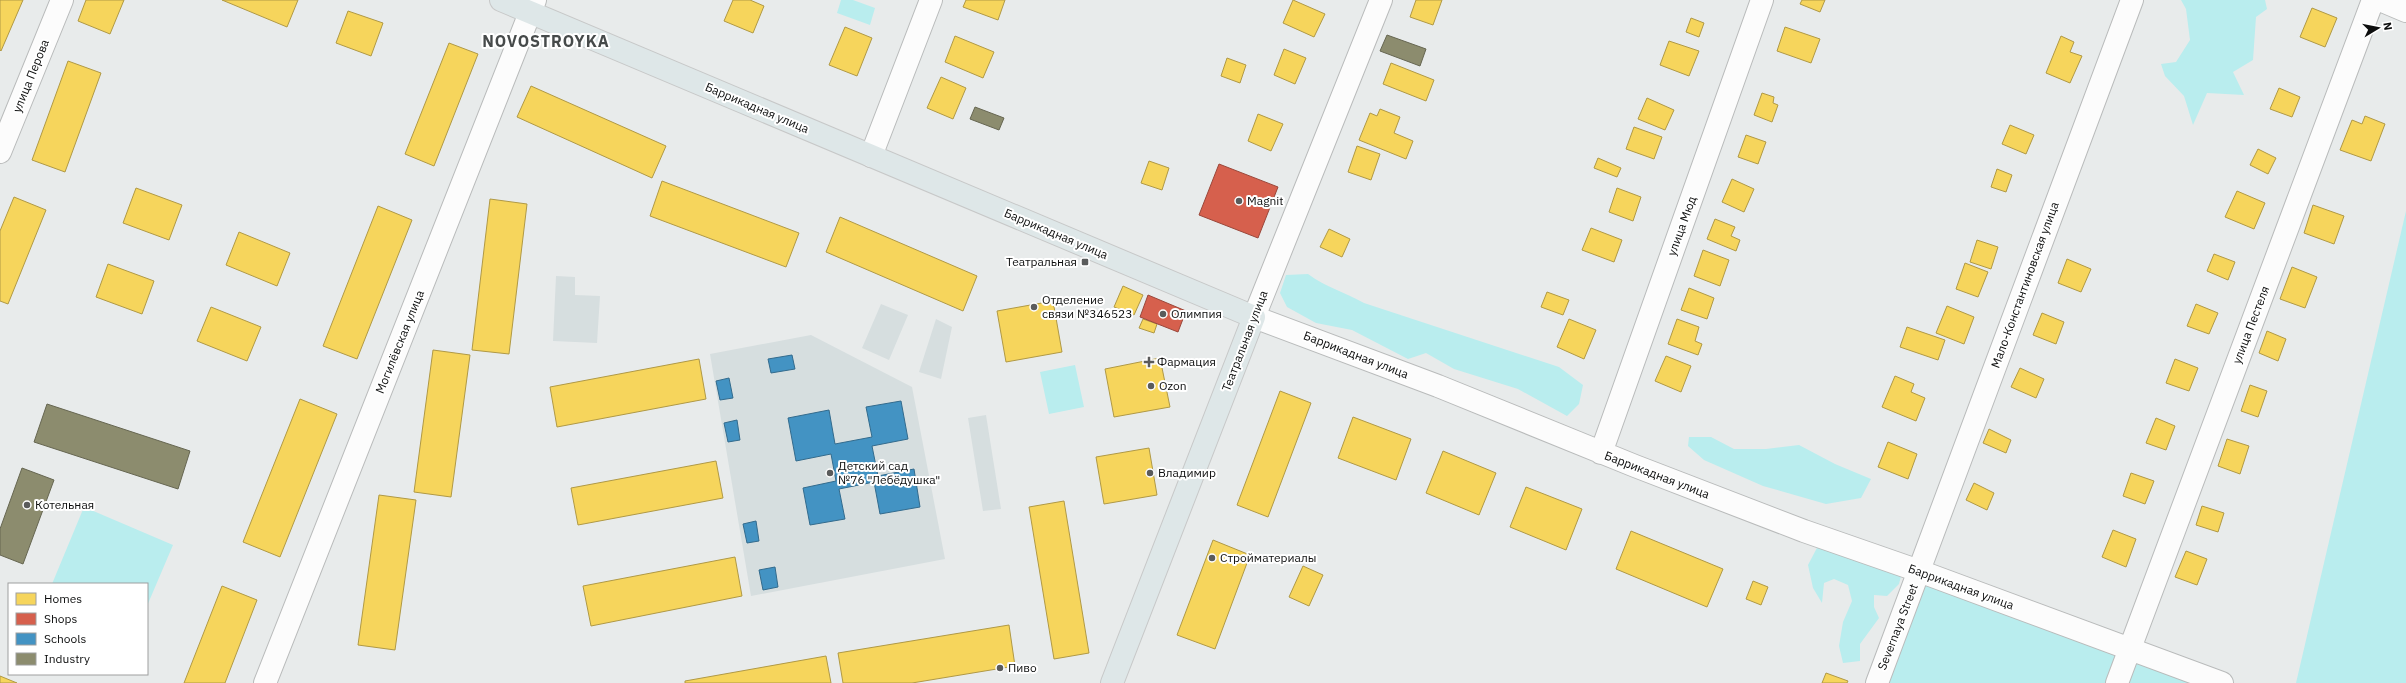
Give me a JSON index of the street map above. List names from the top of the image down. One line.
{"streets":{"main road":["Баррикадная улица","Театральная улица"],"street":["улица Перова","улица Мюд","Мало-Константиновская улица","улица Пестеля","Могилёвская улица","Severnaya Street"]},"crossings":[["Баррикадная улица","улица Мюд"],["Баррикадная улица","Мало-Константиновская улица"],["Баррикадная улица","улица Пестеля"],["Баррикадная улица","Театральная улица"],["Баррикадная улица","Могилёвская улица"],["Баррикадная улица","Severnaya Street"],["Мало-Константиновская улица","Severnaya Street"]],"districts":["NOVOSTROYKA"],"places":{"other":["Magnit","Отделение связи №346523","Олимпия","Ozon","Детский сад №76 \"Лебёдушка\"","Владимир","Котельная","Стройматериалы","Пиво"],"transit":["Театральная"],"health":["Фармация"]},"legend":["Homes","Shops","Schools","Industry"],"north":"right"}
